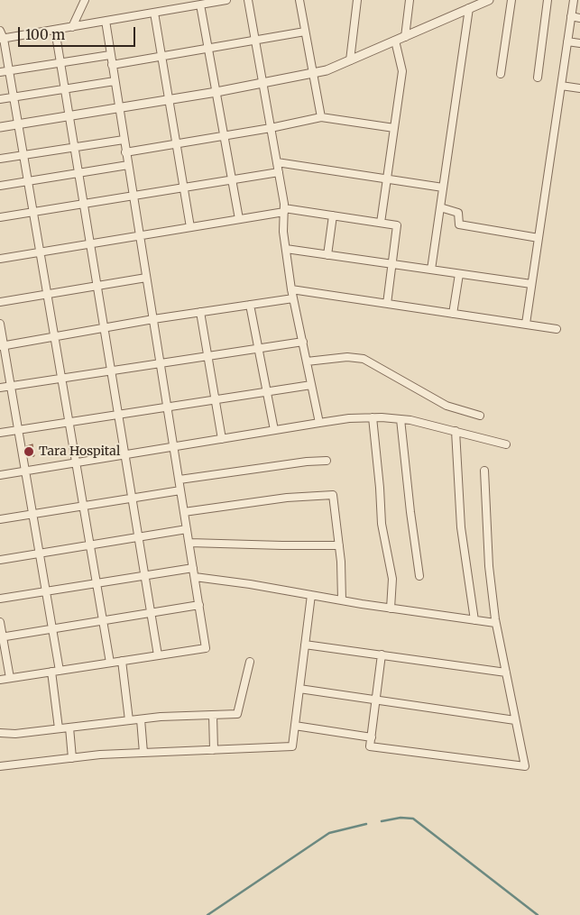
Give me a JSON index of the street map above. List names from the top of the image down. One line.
{"places":["Tara Hospital"],"scale_bar":"100 m"}
